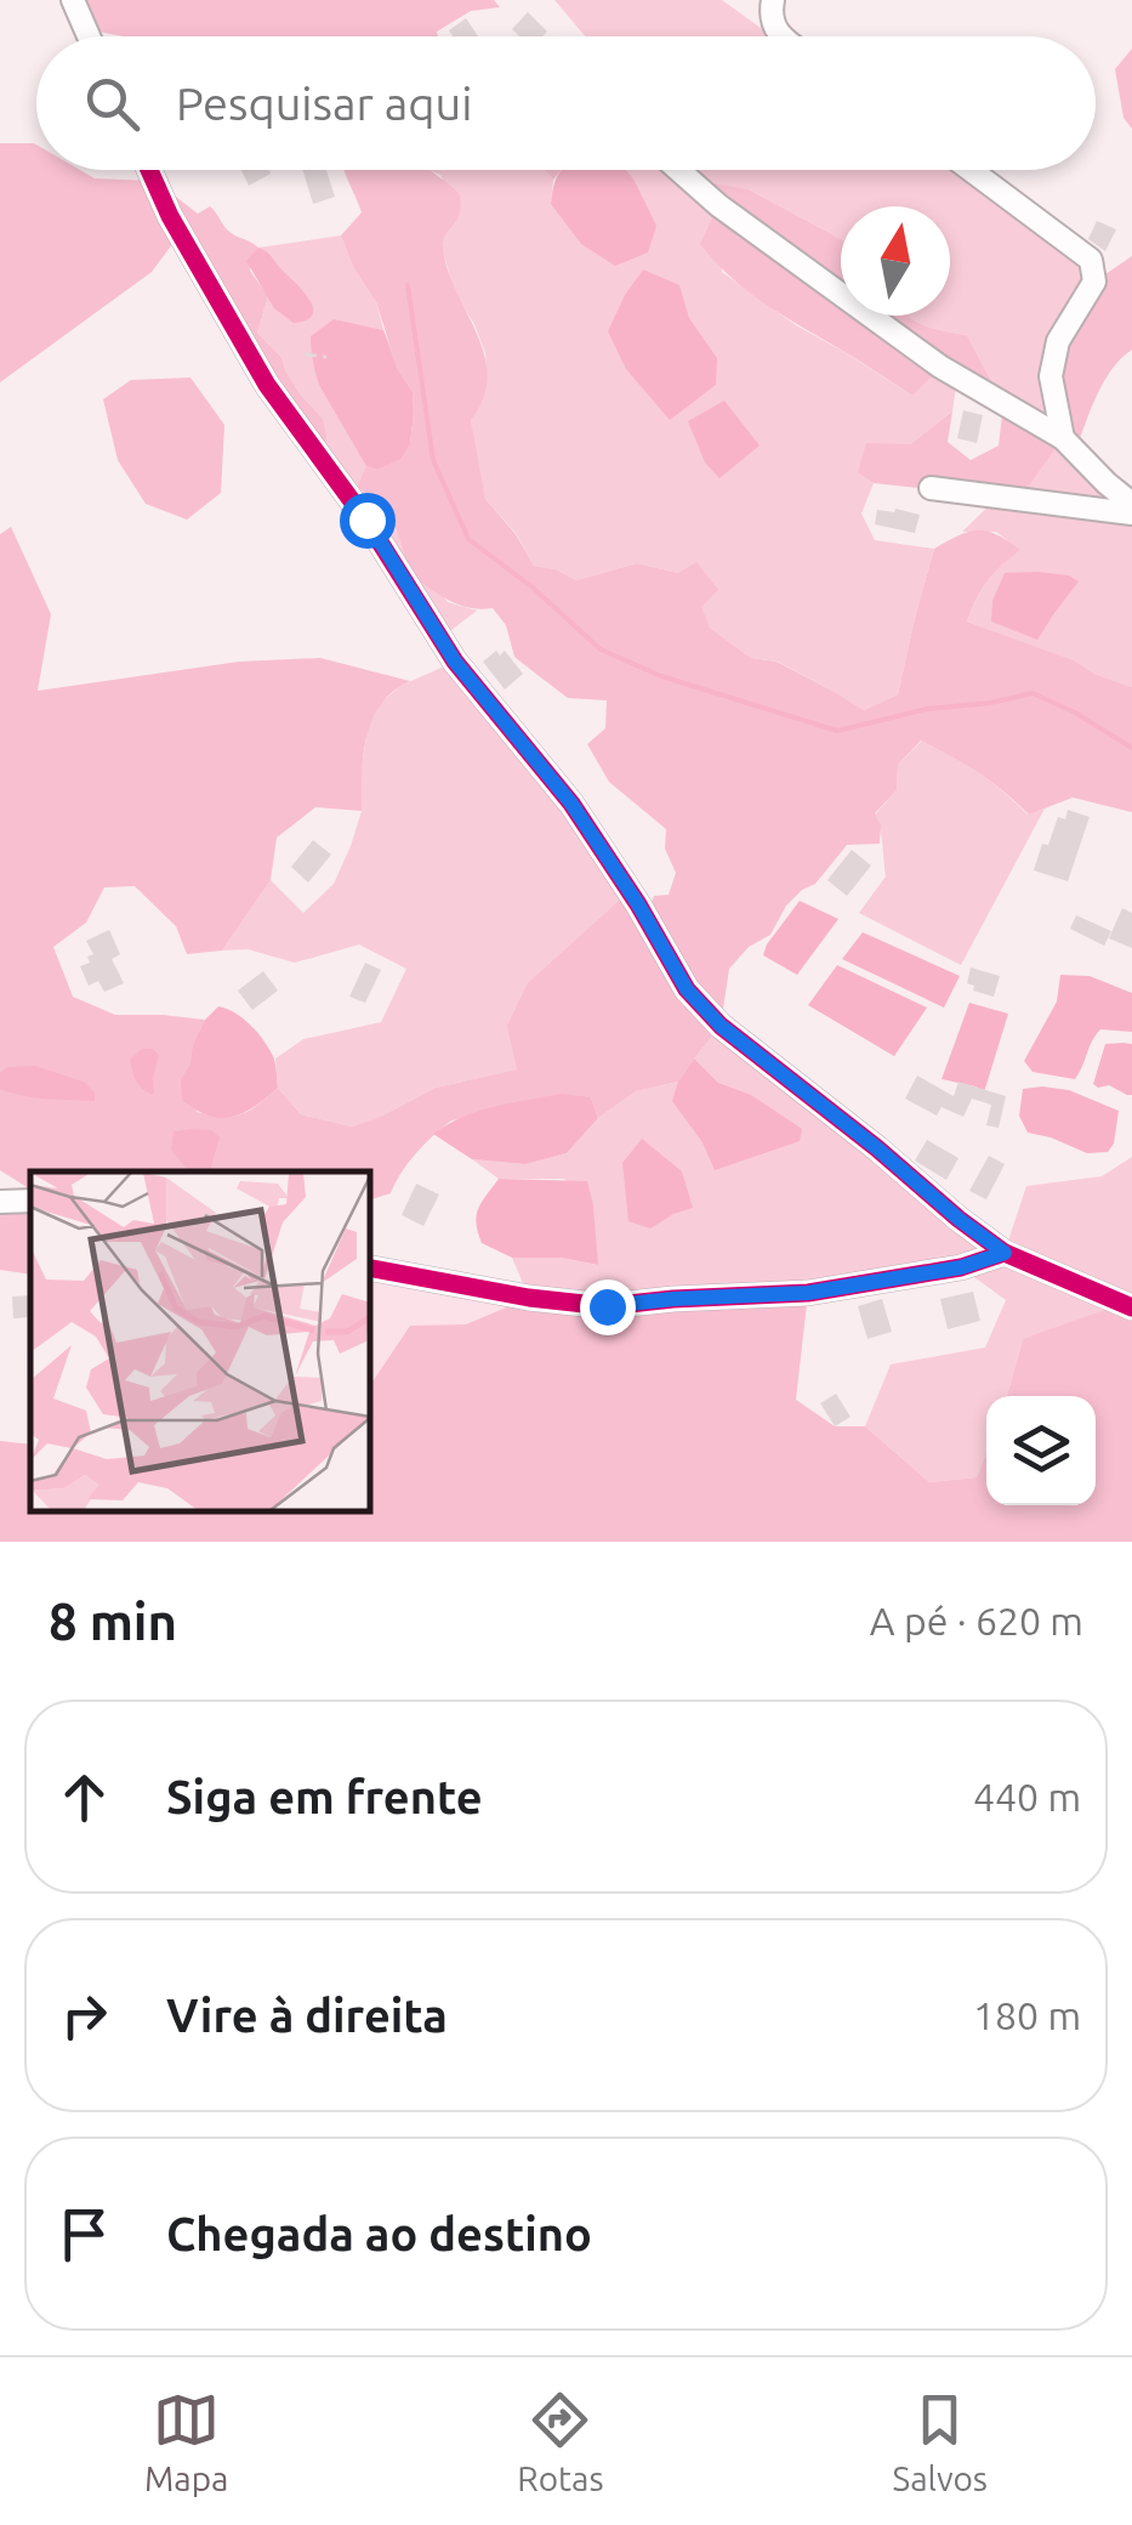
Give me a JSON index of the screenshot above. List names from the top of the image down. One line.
{"north":"top","page":{"search":"Pesquisar aqui","heading":["8 min","A pé · 620 m"],"list":[["Siga em frente","440 m"],["Vire à direita","180 m"],"Chegada ao destino"],"nav":["Mapa","Rotas","Salvos"]}}
